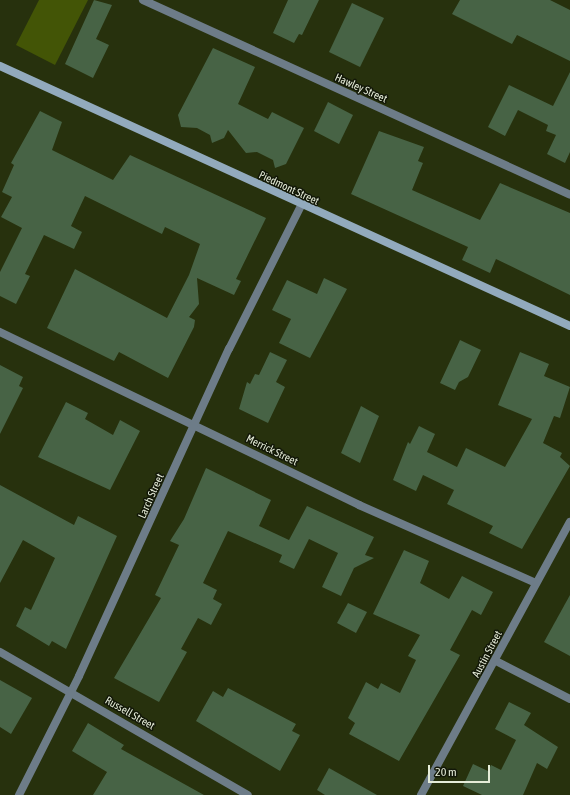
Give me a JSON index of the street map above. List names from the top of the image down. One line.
{"streets":{"street":["Hawley Street","Piedmont Street","Merrick Street","Larch Street","Austin Street","Russell Street"]},"crossings":[["Piedmont Street","Larch Street"],["Merrick Street","Larch Street"],["Merrick Street","Austin Street"],["Larch Street","Russell Street"]],"scale_bar":"20 m"}
